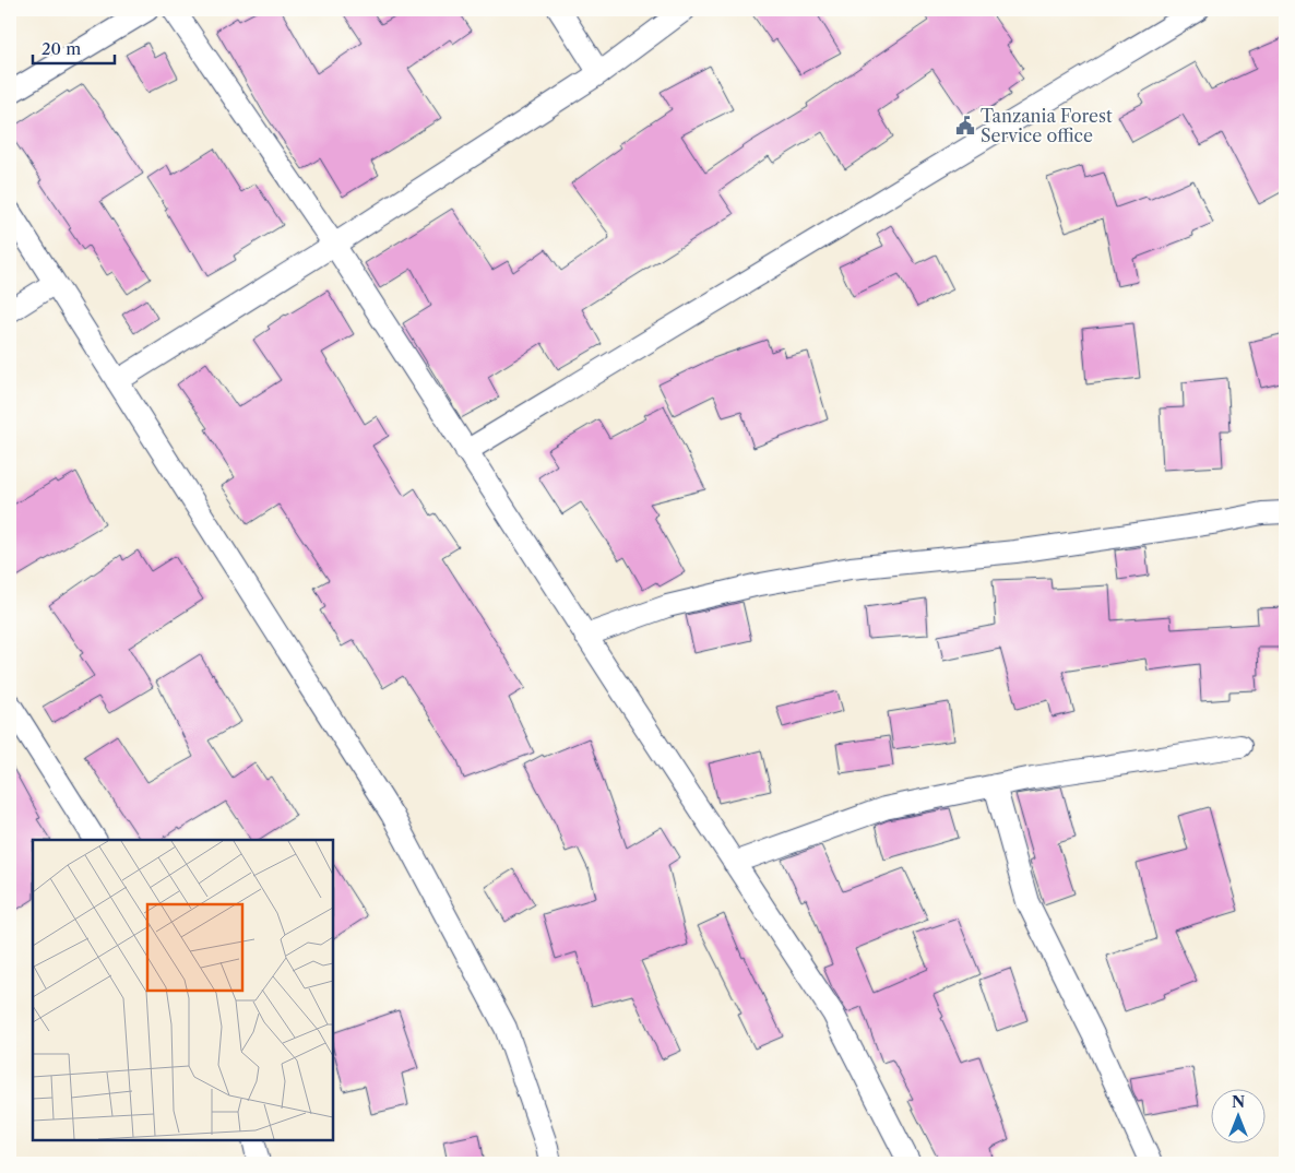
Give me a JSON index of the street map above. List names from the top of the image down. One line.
{"places":{"public building":["Tanzania Forest Service office"]},"scale_bar":"20 m","north":"top"}
